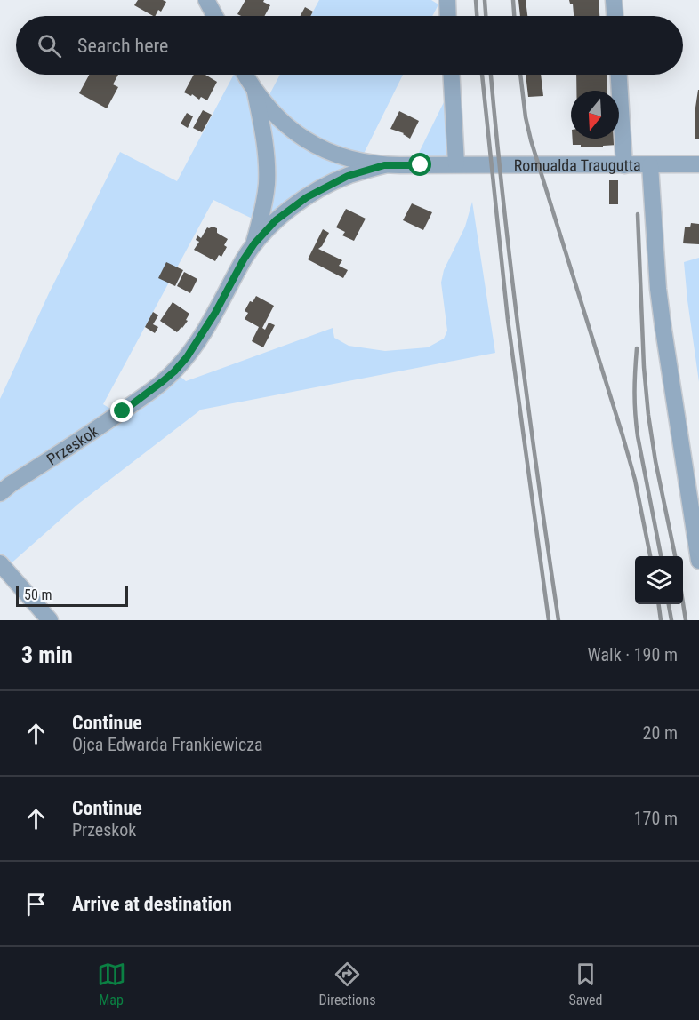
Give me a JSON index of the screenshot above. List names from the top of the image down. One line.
{"streets":{"street":["Romualda Traugutta","Przeskok"]},"crossings":[["Romualda Traugutta","Przeskok"]],"scale_bar":"50 m","north":"bottom","page":{"search":"Search here","scale":"50 m","heading":["3 min","Walk · 190 m"],"list":[["Continue","Ojca Edwarda Frankiewicza","20 m"],["Continue","Przeskok","170 m"],"Arrive at destination"],"nav":["Map","Directions","Saved"]}}
